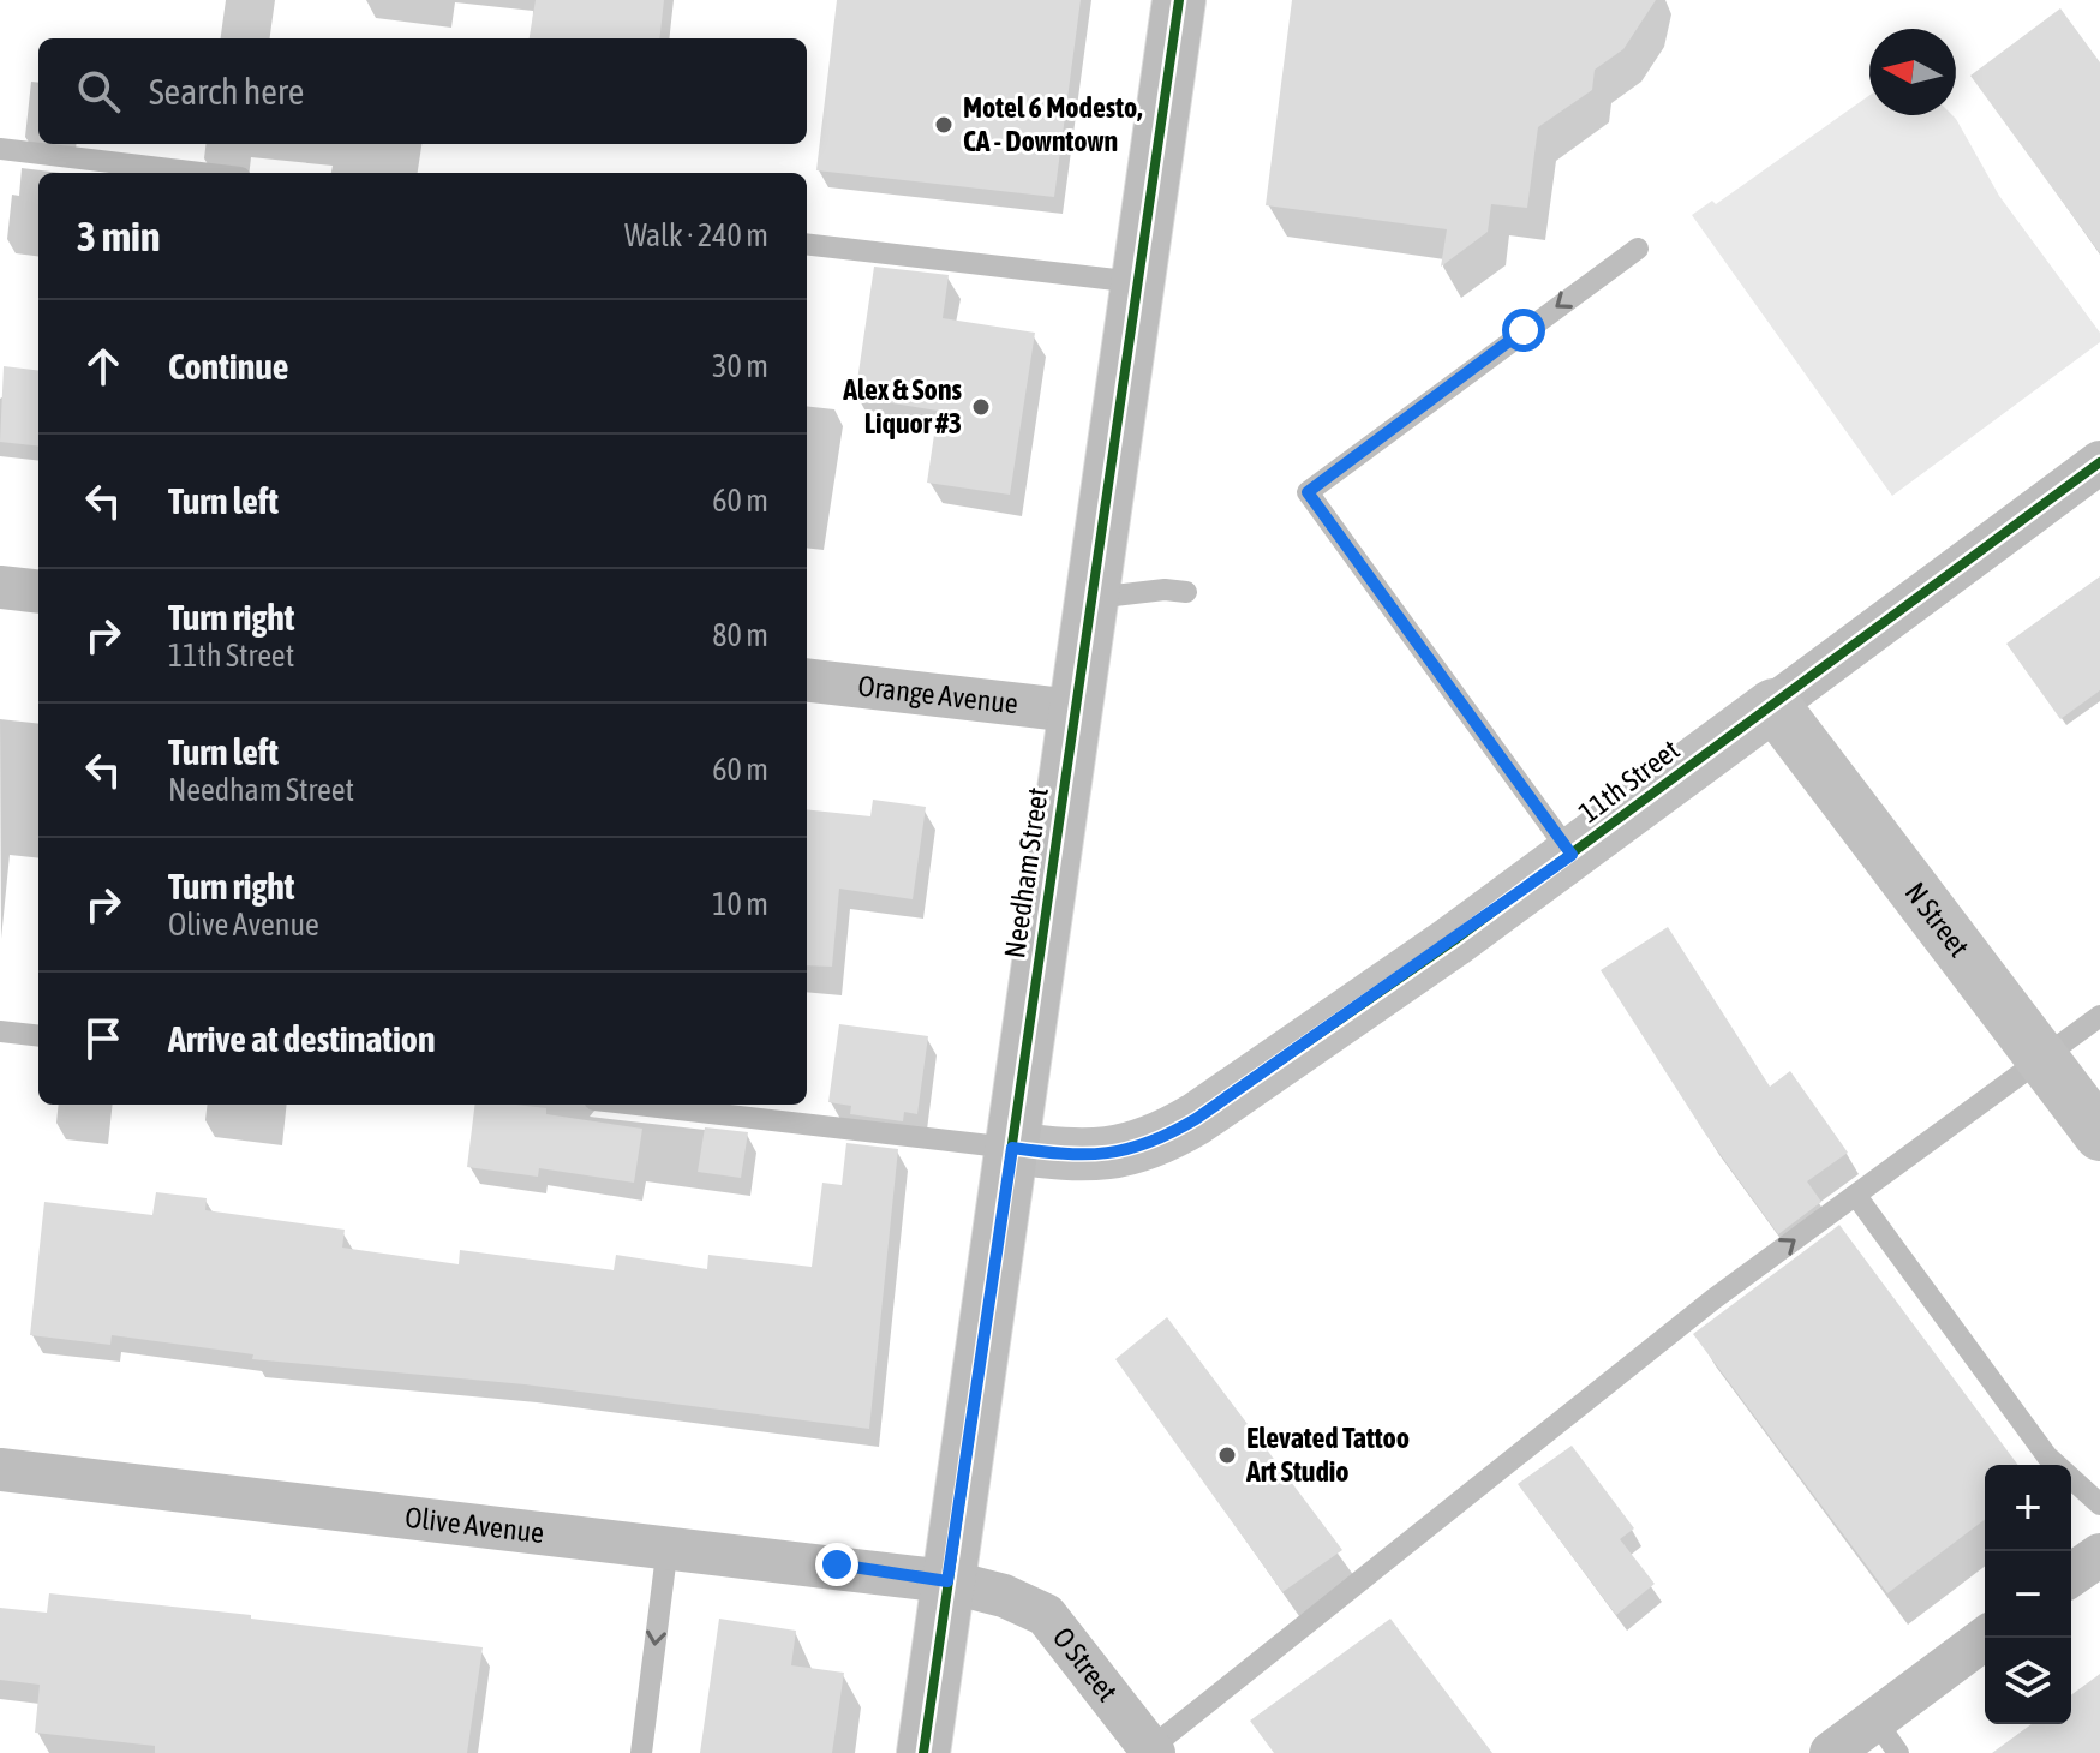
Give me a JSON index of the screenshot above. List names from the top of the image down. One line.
{"streets":{"main road":["Needham Street"],"street":["Orange Avenue","11th Street","N Street","Olive Avenue","O Street"]},"crossings":[["Orange Avenue","Needham Street"],["11th Street","Needham Street"],["11th Street","N Street"],["Needham Street","Olive Avenue"],["Needham Street","O Street"],["Olive Avenue","O Street"]],"places":["Motel 6 Modesto, CA - Downtown","Alex & Sons Liquor #3","Elevated Tattoo Art Studio"],"north":"left","page":{"search":"Search here","heading":["3 min","Walk · 240 m"],"list":[["Continue","30 m"],["Turn left","60 m"],["Turn right","11th Street","80 m"],["Turn left","Needham Street","60 m"],["Turn right","Olive Avenue","10 m"],"Arrive at destination"],"map_buttons":["+","−"]}}
